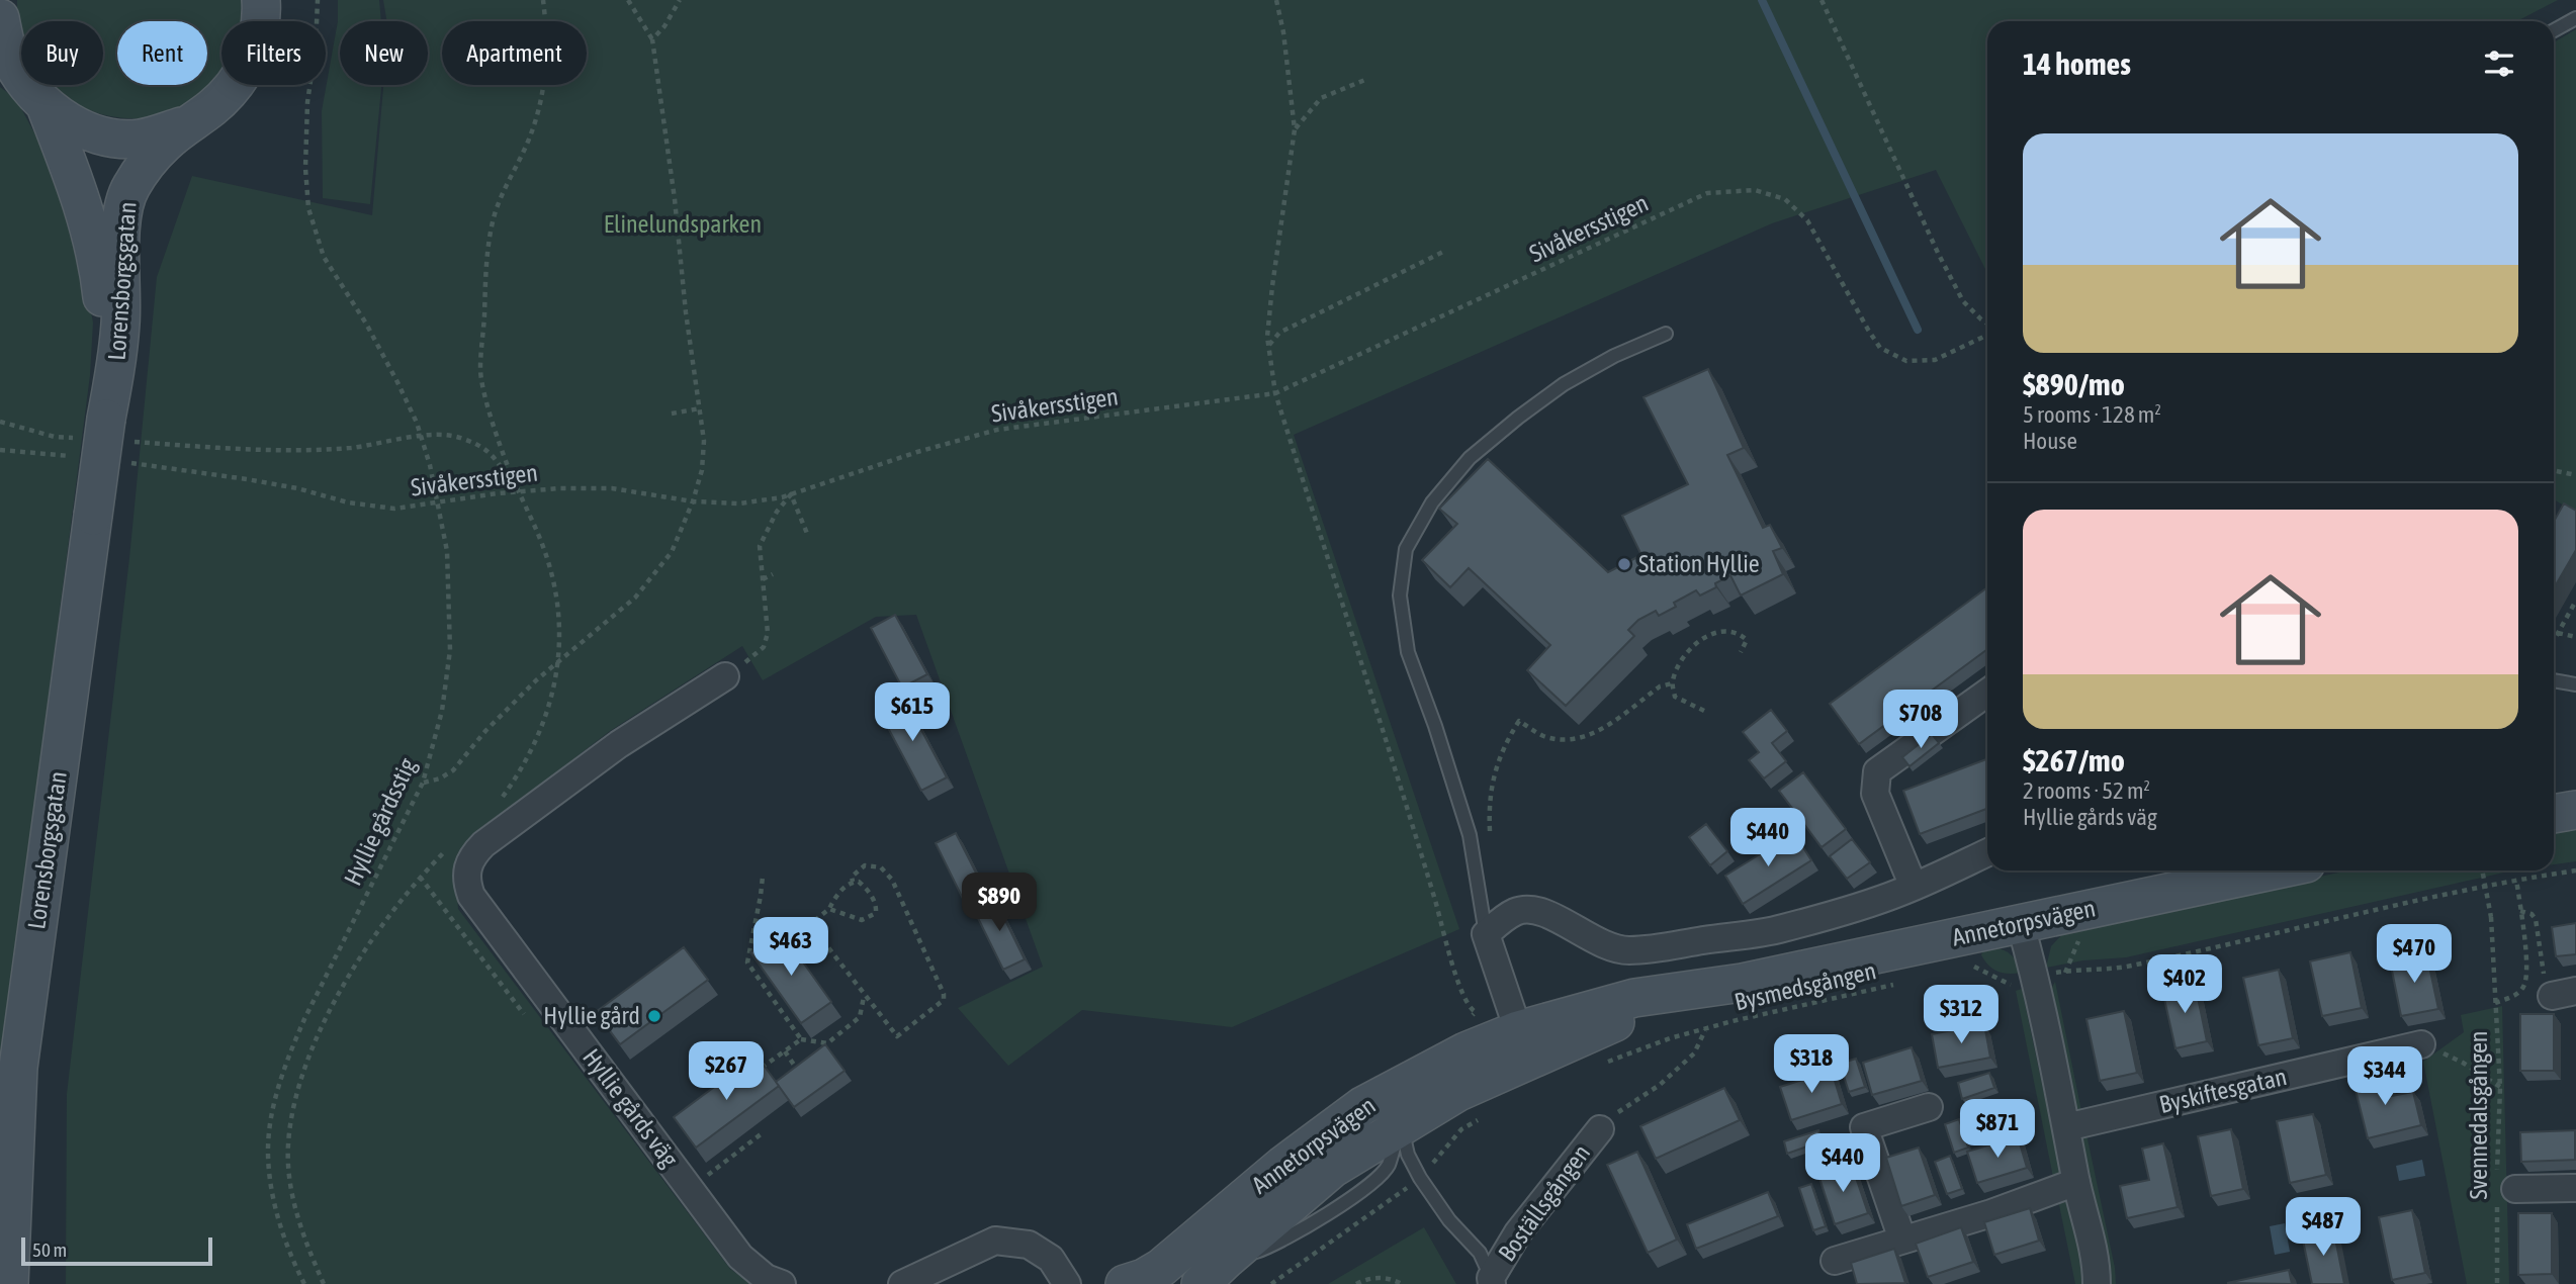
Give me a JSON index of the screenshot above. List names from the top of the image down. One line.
{"streets":{"main road":["Lorensborgsgatan","Annetorpsvägen"],"street":["Byskiftesgatan","Hyllie gårds väg","Boställsgången"],"path":["Sivåkersstigen","Hyllie gårdsstig","Bysmedsgången","Svennedalsgången"]},"crossings":[["Sivåkersstigen","Hyllie gårdsstig"]],"parks":["Elinelundsparken"],"places":["Station Hyllie","Hyllie gård"],"scale_bar":"50 m","page":{"chip":["Buy","Rent","Filters","New","Apartment"],"heading":"14 homes","list":[{"name":"$890/mo","note":"5 rooms · 128 m² · House"},{"name":"$267/mo","note":"2 rooms · 52 m² · Hyllie gårds väg"}],"price":["$615","$708","$440","$890","$463","$470","$402","$312","$318","$267","$344","$871","$440","$487"],"scale":"50 m"}}
